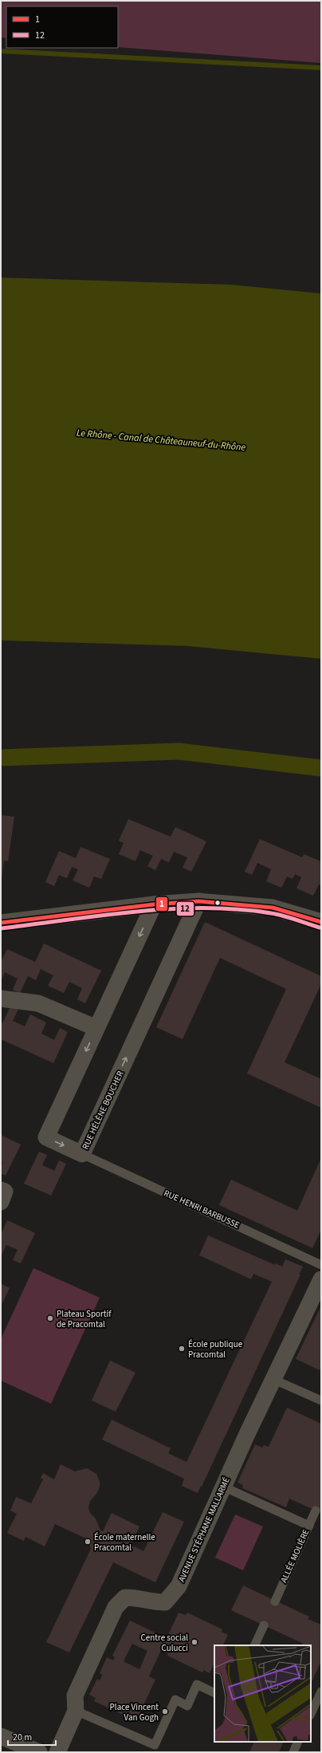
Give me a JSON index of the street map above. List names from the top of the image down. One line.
{"streets":{"street":["RUE HÉLÈNE BOUCHER","AVENUE STÉPHANE MALLARMÉ"],"lane":["RUE HENRI BARBUSSE","ALLÉE MOLIÈRE"]},"crossings":[["RUE HÉLÈNE BOUCHER","RUE HENRI BARBUSSE"]],"water":["Le Rhône - Canal de Châteauneuf-du-Rhône"],"places":["Plateau Sportif de Pracomtal","École publique Pracomtal","École maternelle Pracomtal","Centre social Culucci","Place Vincent Van Gogh"],"lines":["transit line 1","transit line 12"],"legend":["1","12"],"scale_bar":"20 m"}
